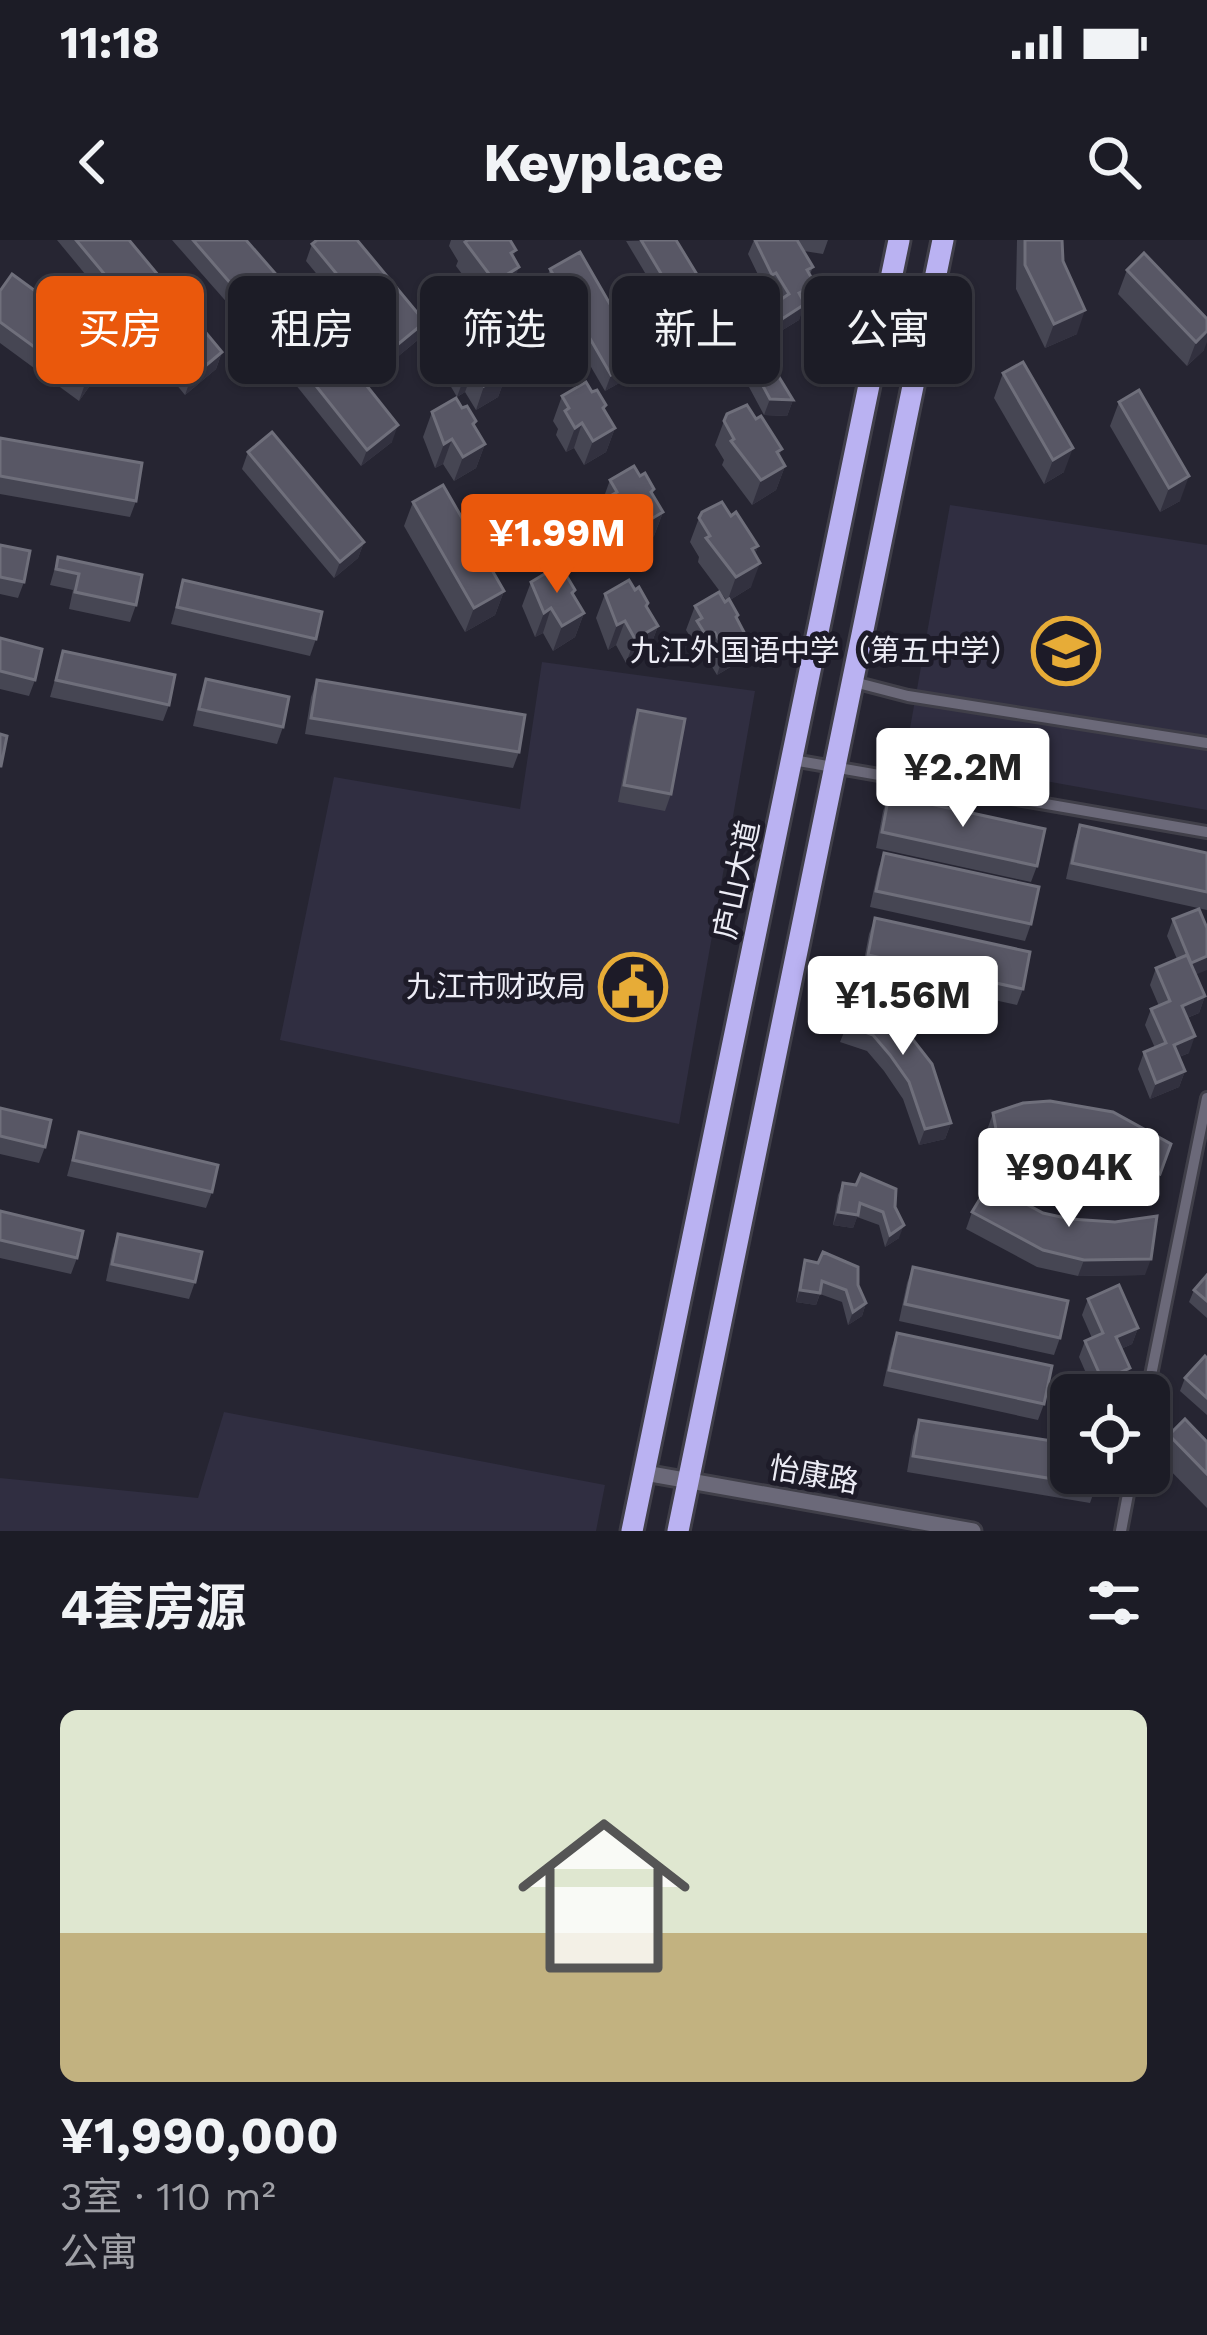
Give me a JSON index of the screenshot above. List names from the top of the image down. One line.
{"streets":{"highway":["庐山大道"],"street":["怡康路"]},"crossings":[["庐山大道","怡康路"]],"places":{"school or university":["九江外国语中学（第五中学）"],"public building":["九江市财政局"]},"page":{"status":"11:18","header":"Keyplace","chip":["买房","租房","筛选","新上","公寓"],"price":["¥1.99M","¥2.2M","¥1.56M","¥904K"],"heading":"4套房源","list":[{"name":"¥1,990,000","note":"3室 · 110 m² · 公寓"}]}}
